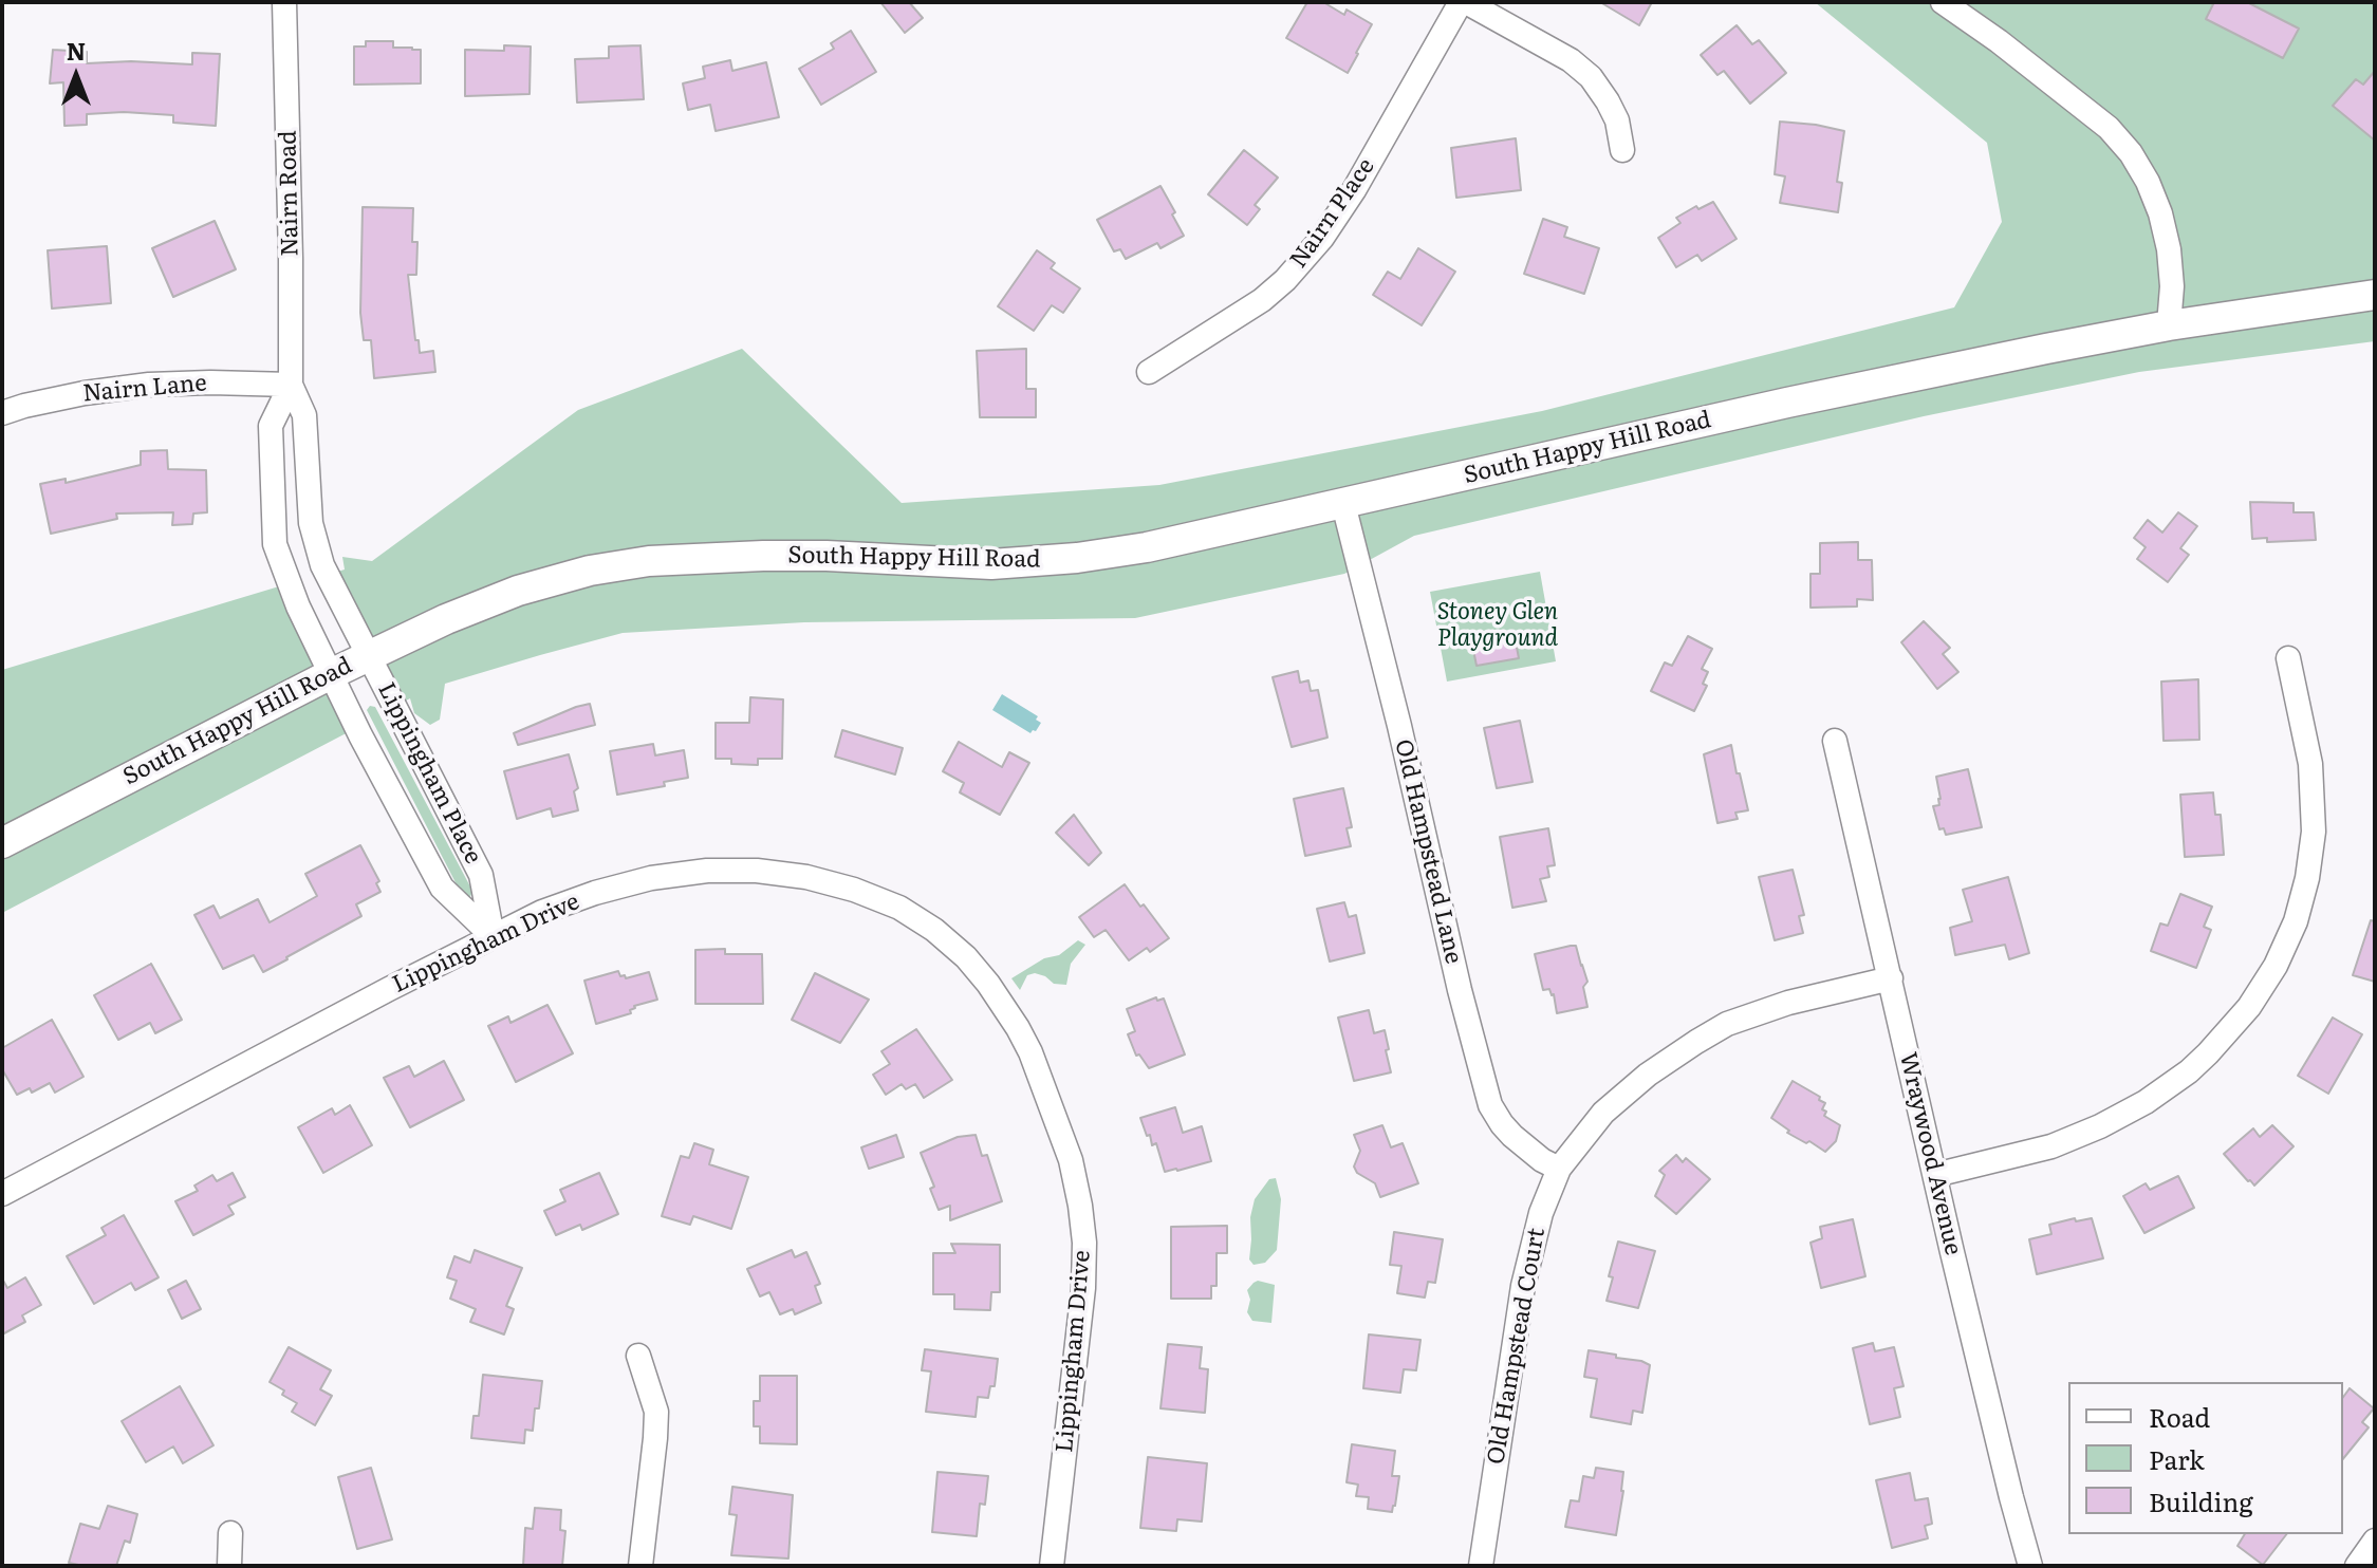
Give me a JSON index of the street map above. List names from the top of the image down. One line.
{"streets":{"street":["Nairn Road","Nairn Place","Nairn Lane","South Happy Hill Road","Lippingham Place","Old Hampstead Lane","Lippingham Drive","Wraywood Avenue","Old Hampstead Court"]},"crossings":[["Nairn Road","Nairn Lane"],["Nairn Road","South Happy Hill Road"],["Nairn Road","Lippingham Place"],["South Happy Hill Road","Lippingham Place"],["South Happy Hill Road","Old Hampstead Lane"],["Lippingham Place","Lippingham Drive"],["Old Hampstead Lane","Old Hampstead Court"],["Wraywood Avenue","Old Hampstead Court"]],"parks":["Stoney Glen Playground"],"legend":["Road","Park","Building"],"north":"top"}
